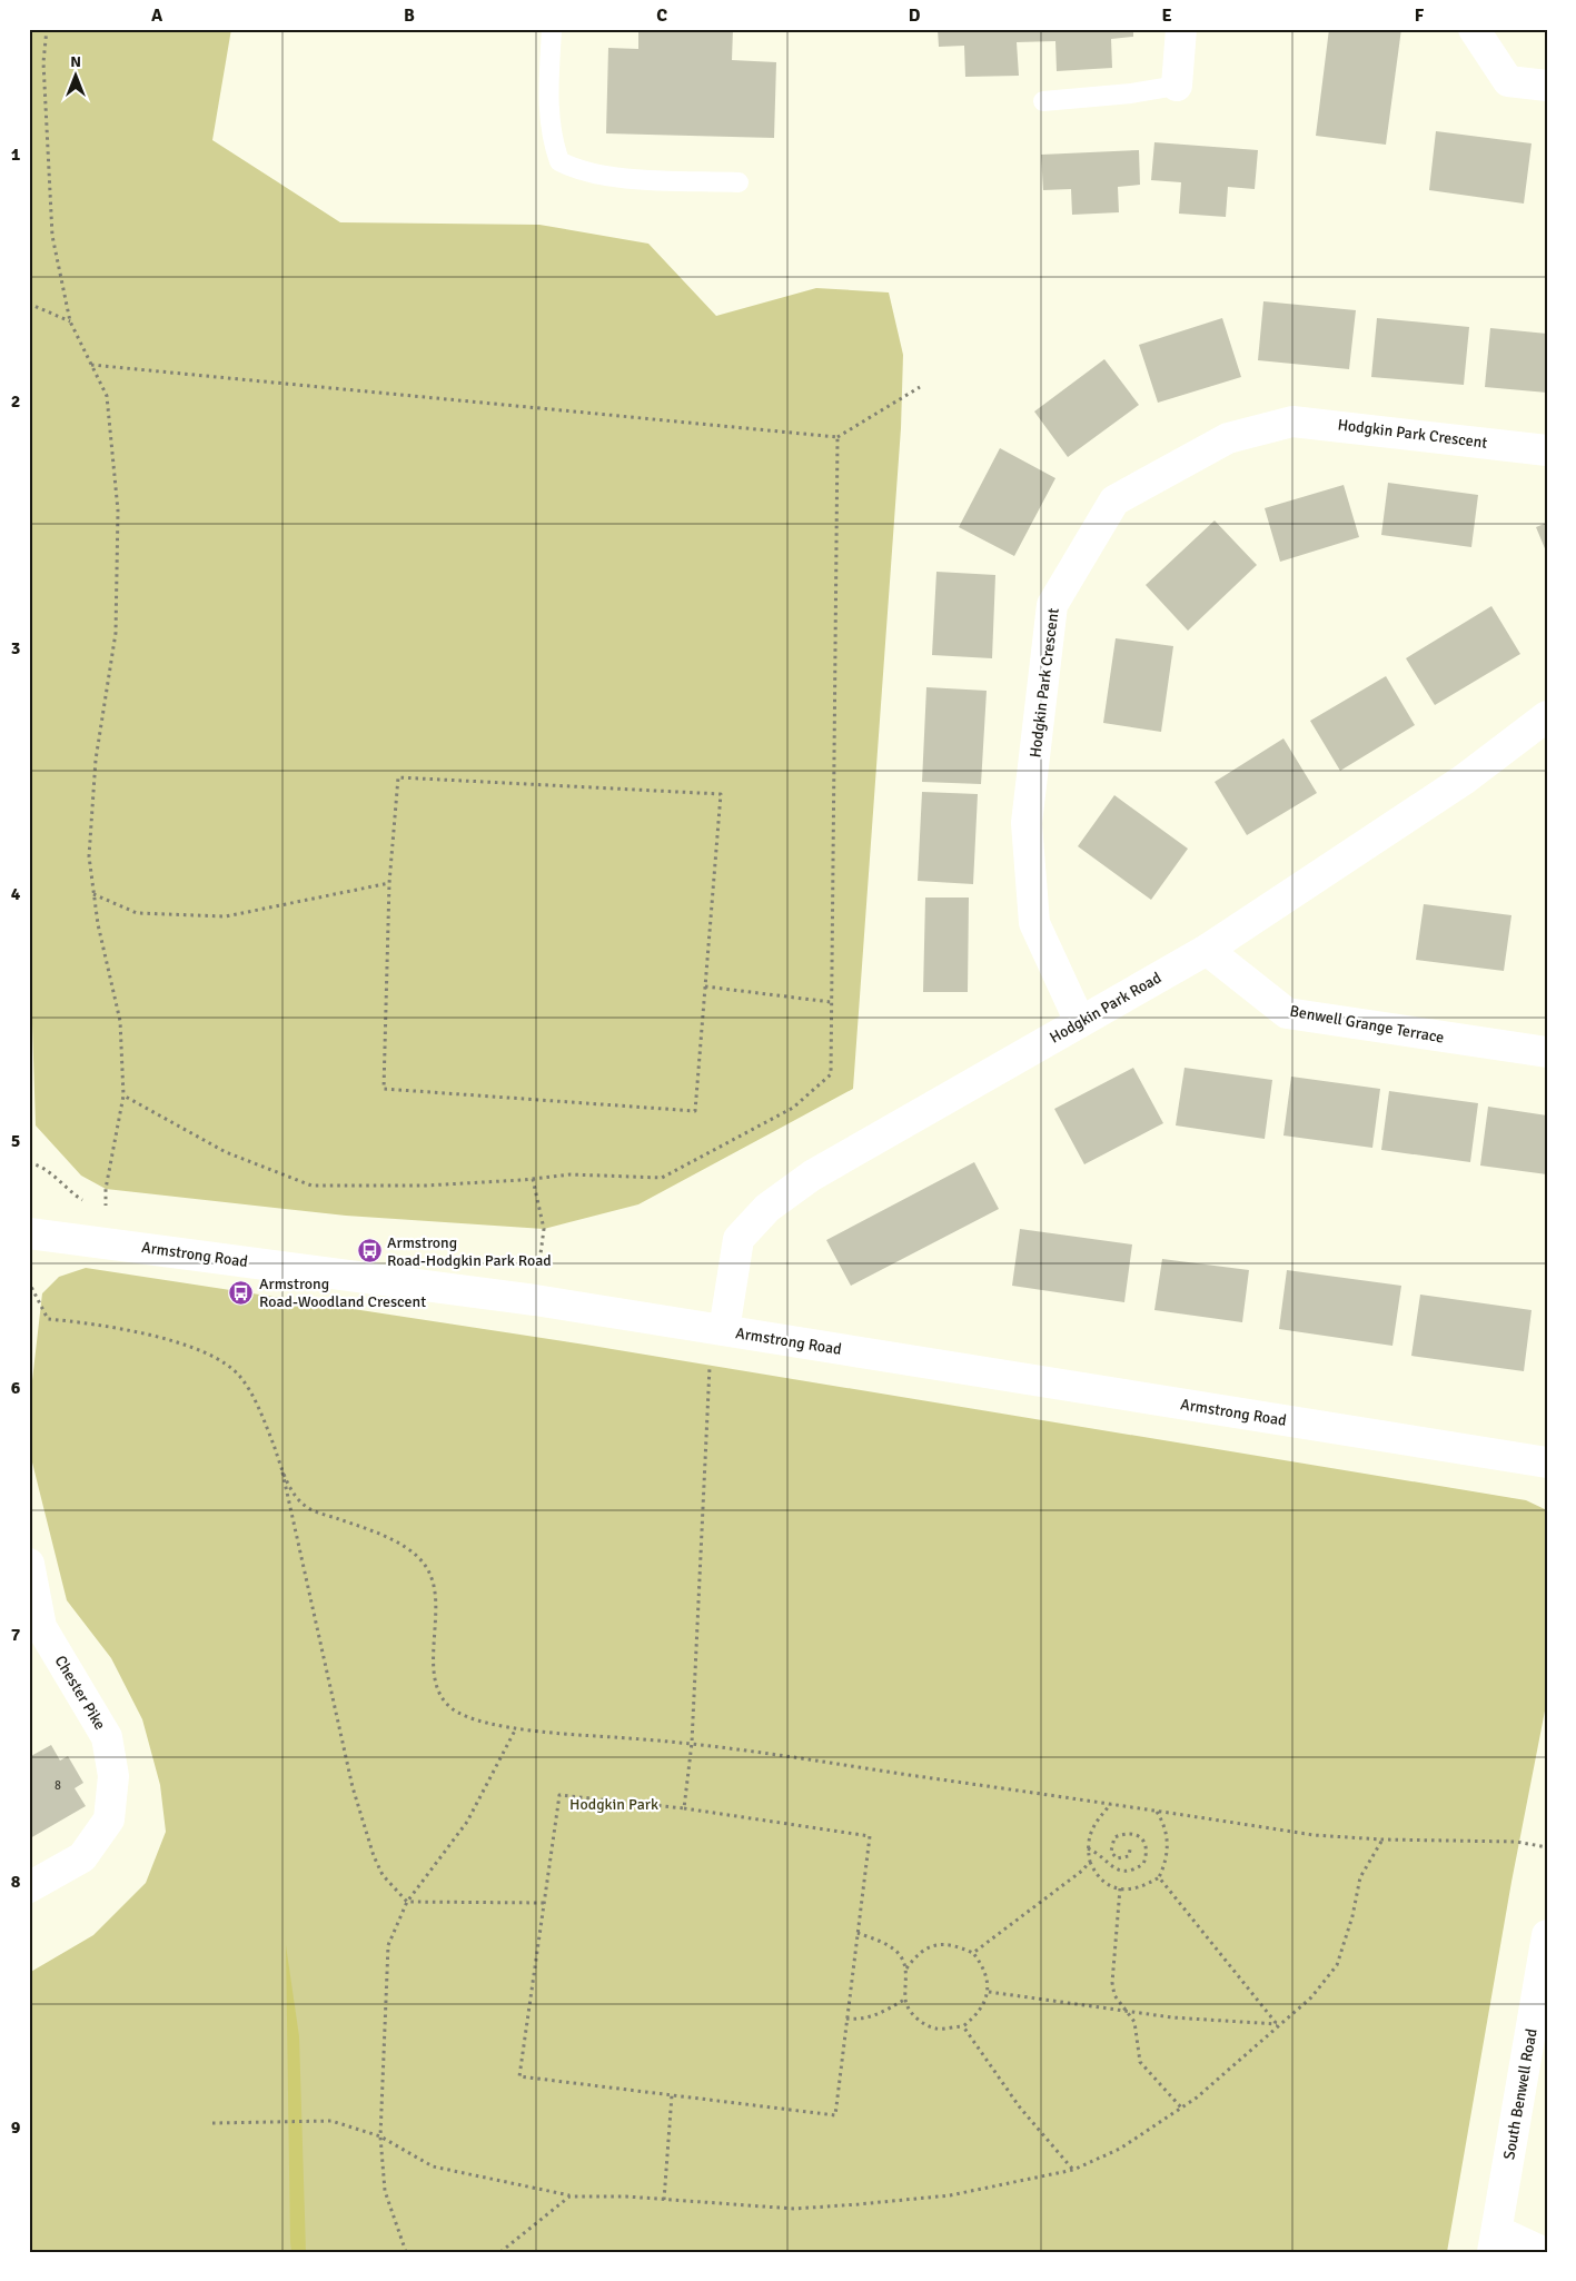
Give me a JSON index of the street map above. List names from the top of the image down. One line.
{"streets":{"street":["Hodgkin Park Crescent","Hodgkin Park Road","Benwell Grange Terrace","Armstrong Road","Chester Pike","South Benwell Road"]},"crossings":[["Hodgkin Park Crescent","Hodgkin Park Road"],["Hodgkin Park Road","Benwell Grange Terrace"],["Hodgkin Park Road","Armstrong Road"]],"parks":["Hodgkin Park"],"places":{"bus stop":["Armstrong Road-Hodgkin Park Road","Armstrong Road-Woodland Crescent"]},"house_numbers":["8"],"north":"top","grid":{"columns":["A","B","C","D","E","F"],"rows":["1","2","3","4","5","6","7","8","9"]}}
